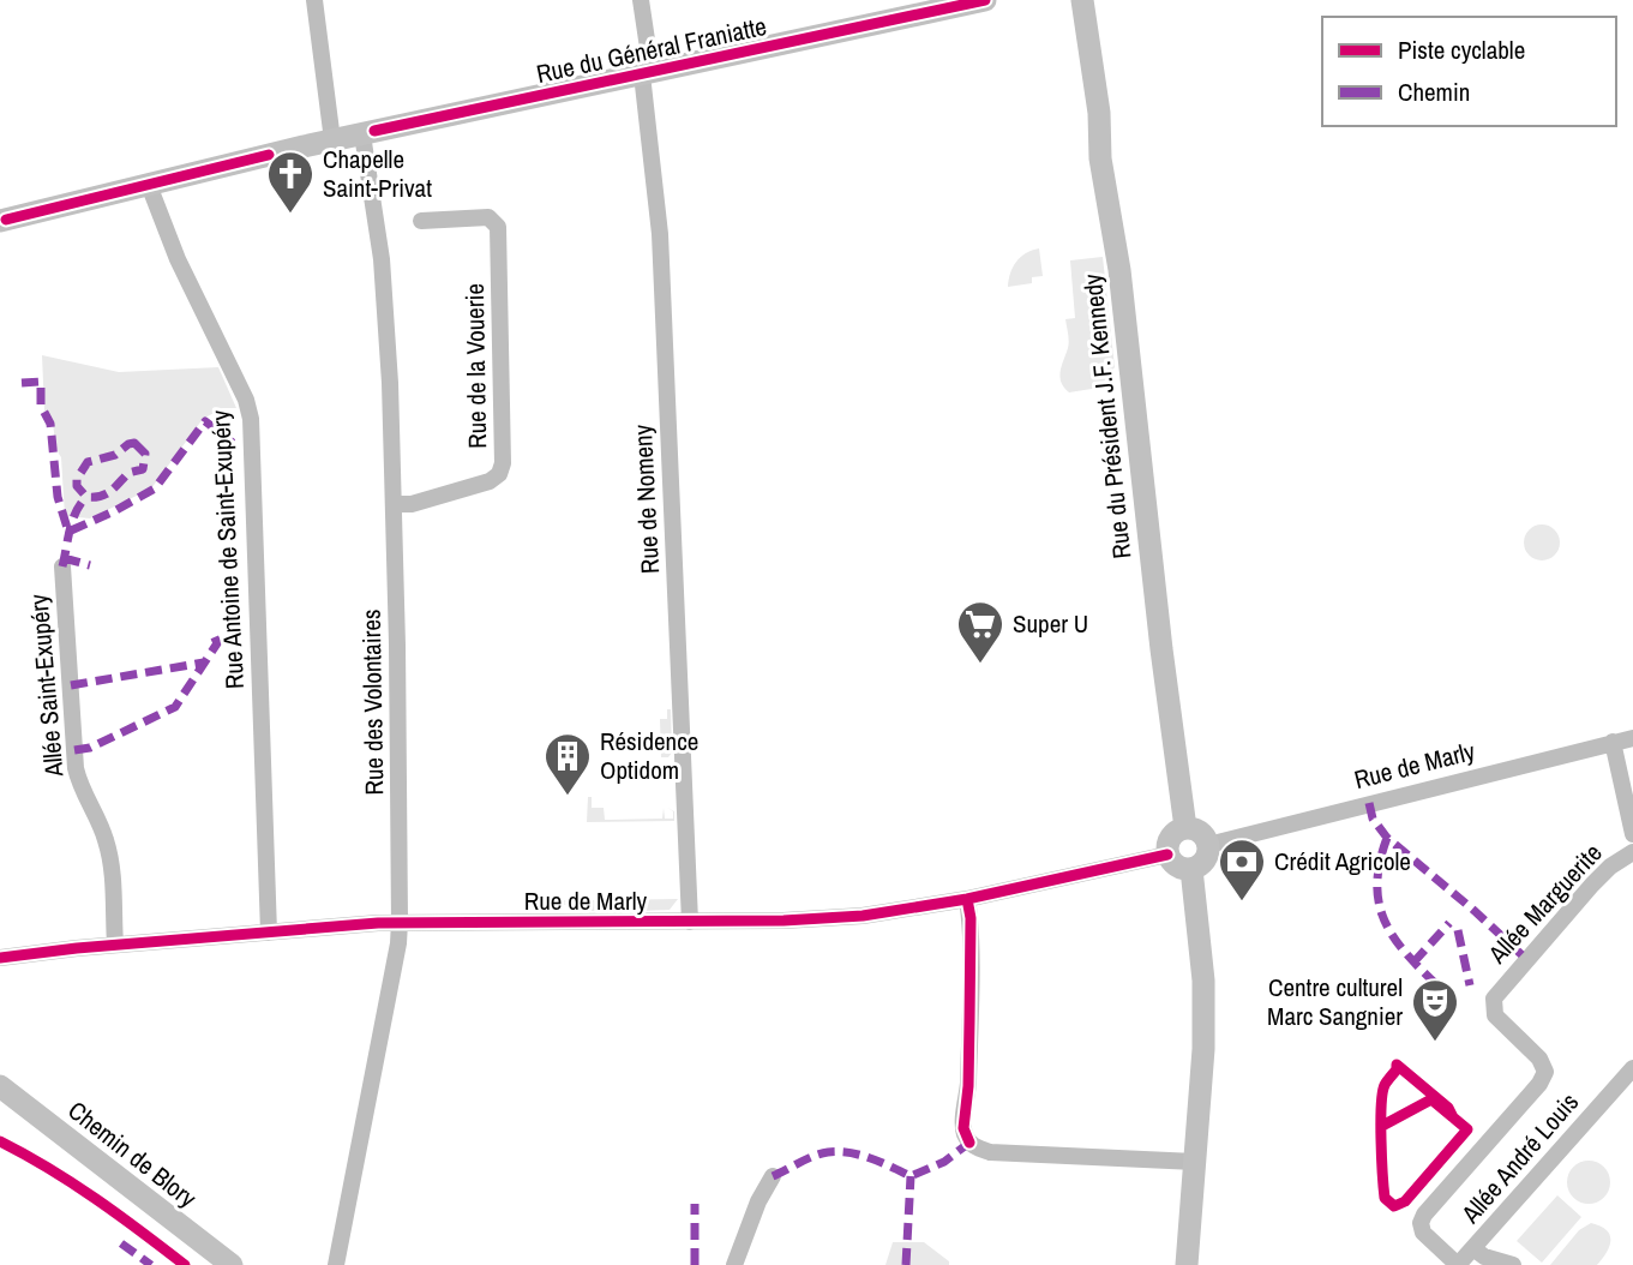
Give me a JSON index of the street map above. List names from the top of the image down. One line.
{"streets":{"street":["Rue du Général Franiatte","Rue de la Vouerie","Rue du Président J.F. Kennedy","Rue de Nomeny","Rue Antoine de Saint-Exupéry","Allée Saint-Exupéry","Rue des Volontaires","Rue de Marly","Allée Marguerite","Chemin de Blory","Allée André Louis"]},"crossings":[["Rue du Général Franiatte","Rue de Nomeny"],["Rue du Général Franiatte","Rue Antoine de Saint-Exupéry"],["Rue du Général Franiatte","Rue des Volontaires"],["Rue de la Vouerie","Rue des Volontaires"],["Rue du Président J.F. Kennedy","Rue de Marly"],["Rue de Nomeny","Rue de Marly"],["Rue Antoine de Saint-Exupéry","Rue de Marly"],["Allée Saint-Exupéry","Rue de Marly"],["Rue des Volontaires","Rue de Marly"]],"places":{"church":["Chapelle Saint-Privat"],"supermarket":["Super U"],"building":["Résidence Optidom"],"bank":["Crédit Agricole"],"theatre":["Centre culturel Marc Sangnier"]},"legend":["Piste cyclable","Chemin"]}
